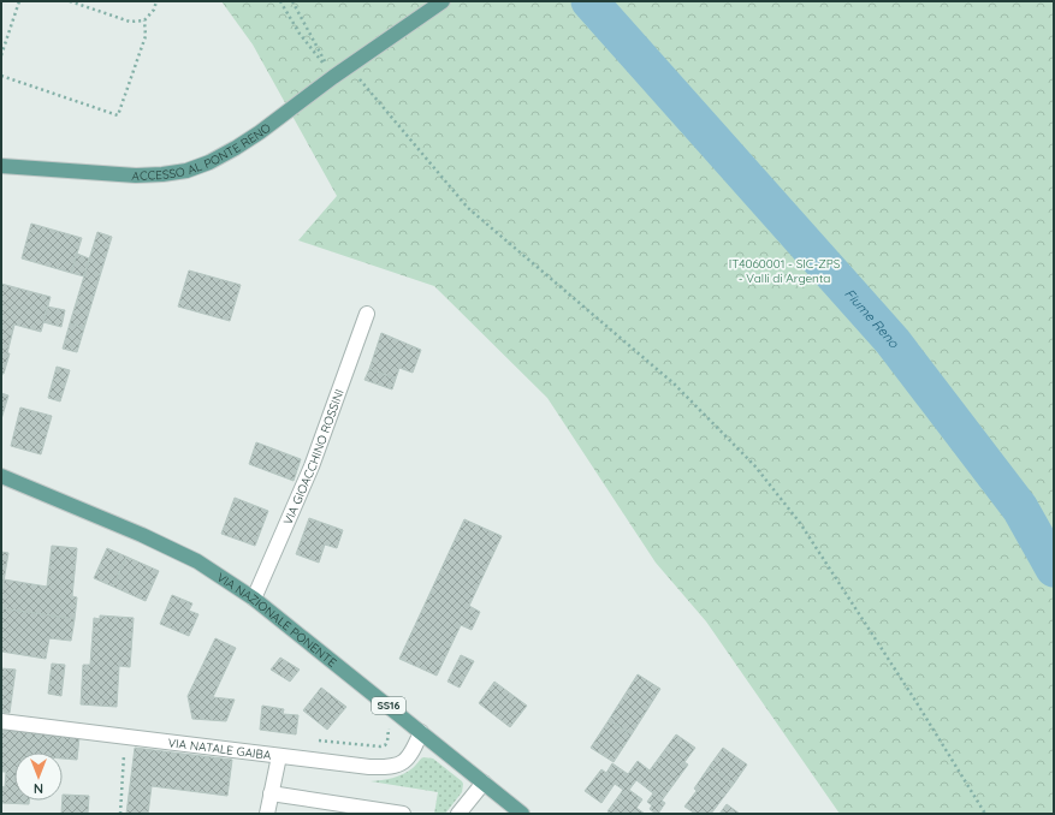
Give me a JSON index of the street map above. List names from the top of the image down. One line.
{"streets":{"main road":["ACCESSO AL PONTE RENO","VIA NAZIONALE PONENTE","SS16"],"street":["VIA GIOACCHINO ROSSINI","VIA NATALE GAIBA"]},"crossings":[["VIA GIOACCHINO ROSSINI","VIA NAZIONALE PONENTE"],["VIA NAZIONALE PONENTE","VIA NATALE GAIBA"]],"water":["Fiume Reno"],"parks":["IT4060001 - SIC-ZPS - Valli di Argenta"],"north":"bottom"}
